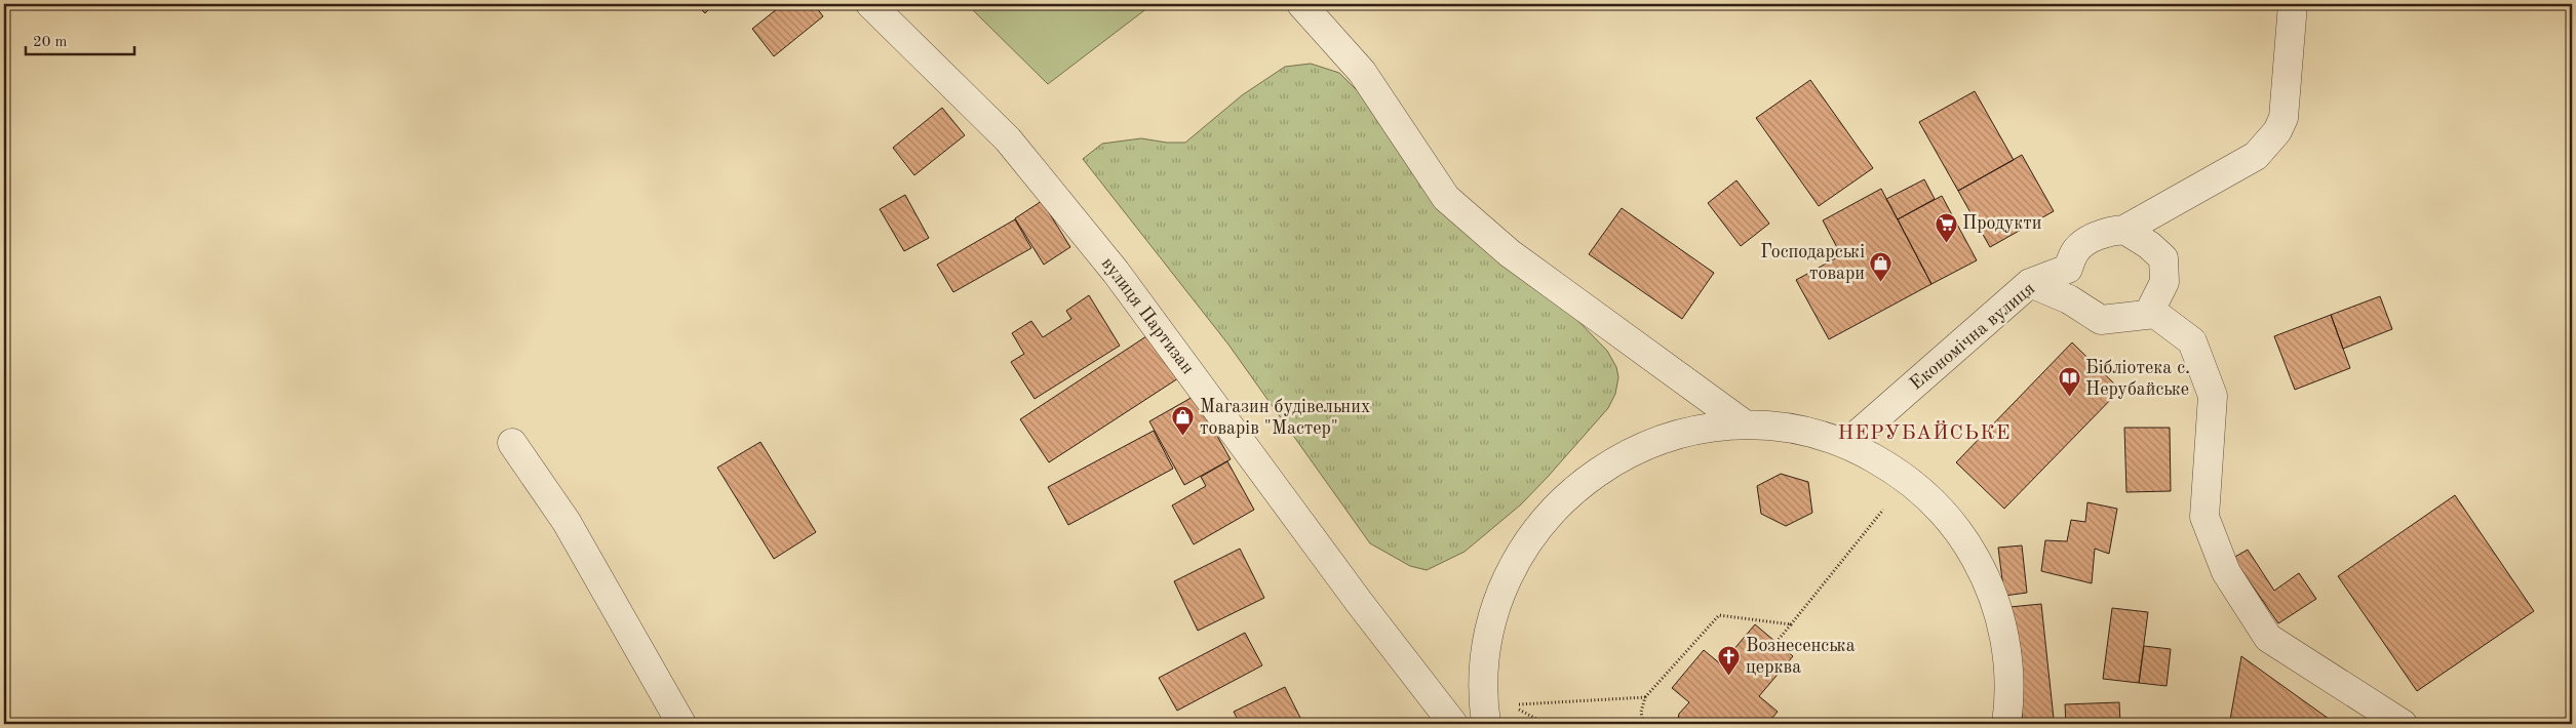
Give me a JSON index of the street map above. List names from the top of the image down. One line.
{"streets":{"street":["вулиця Партизан","Економічна вулиця"]},"districts":["НЕРУБАЙСЬКЕ"],"places":{"supermarket":["Продукти"],"shop":["Господарські товари","Магазин будівельних товарів \"Мастер\""],"library":["Бібліотека с. Нерубайське"],"church":["Вознесенська церква"]},"scale_bar":"20 m"}
